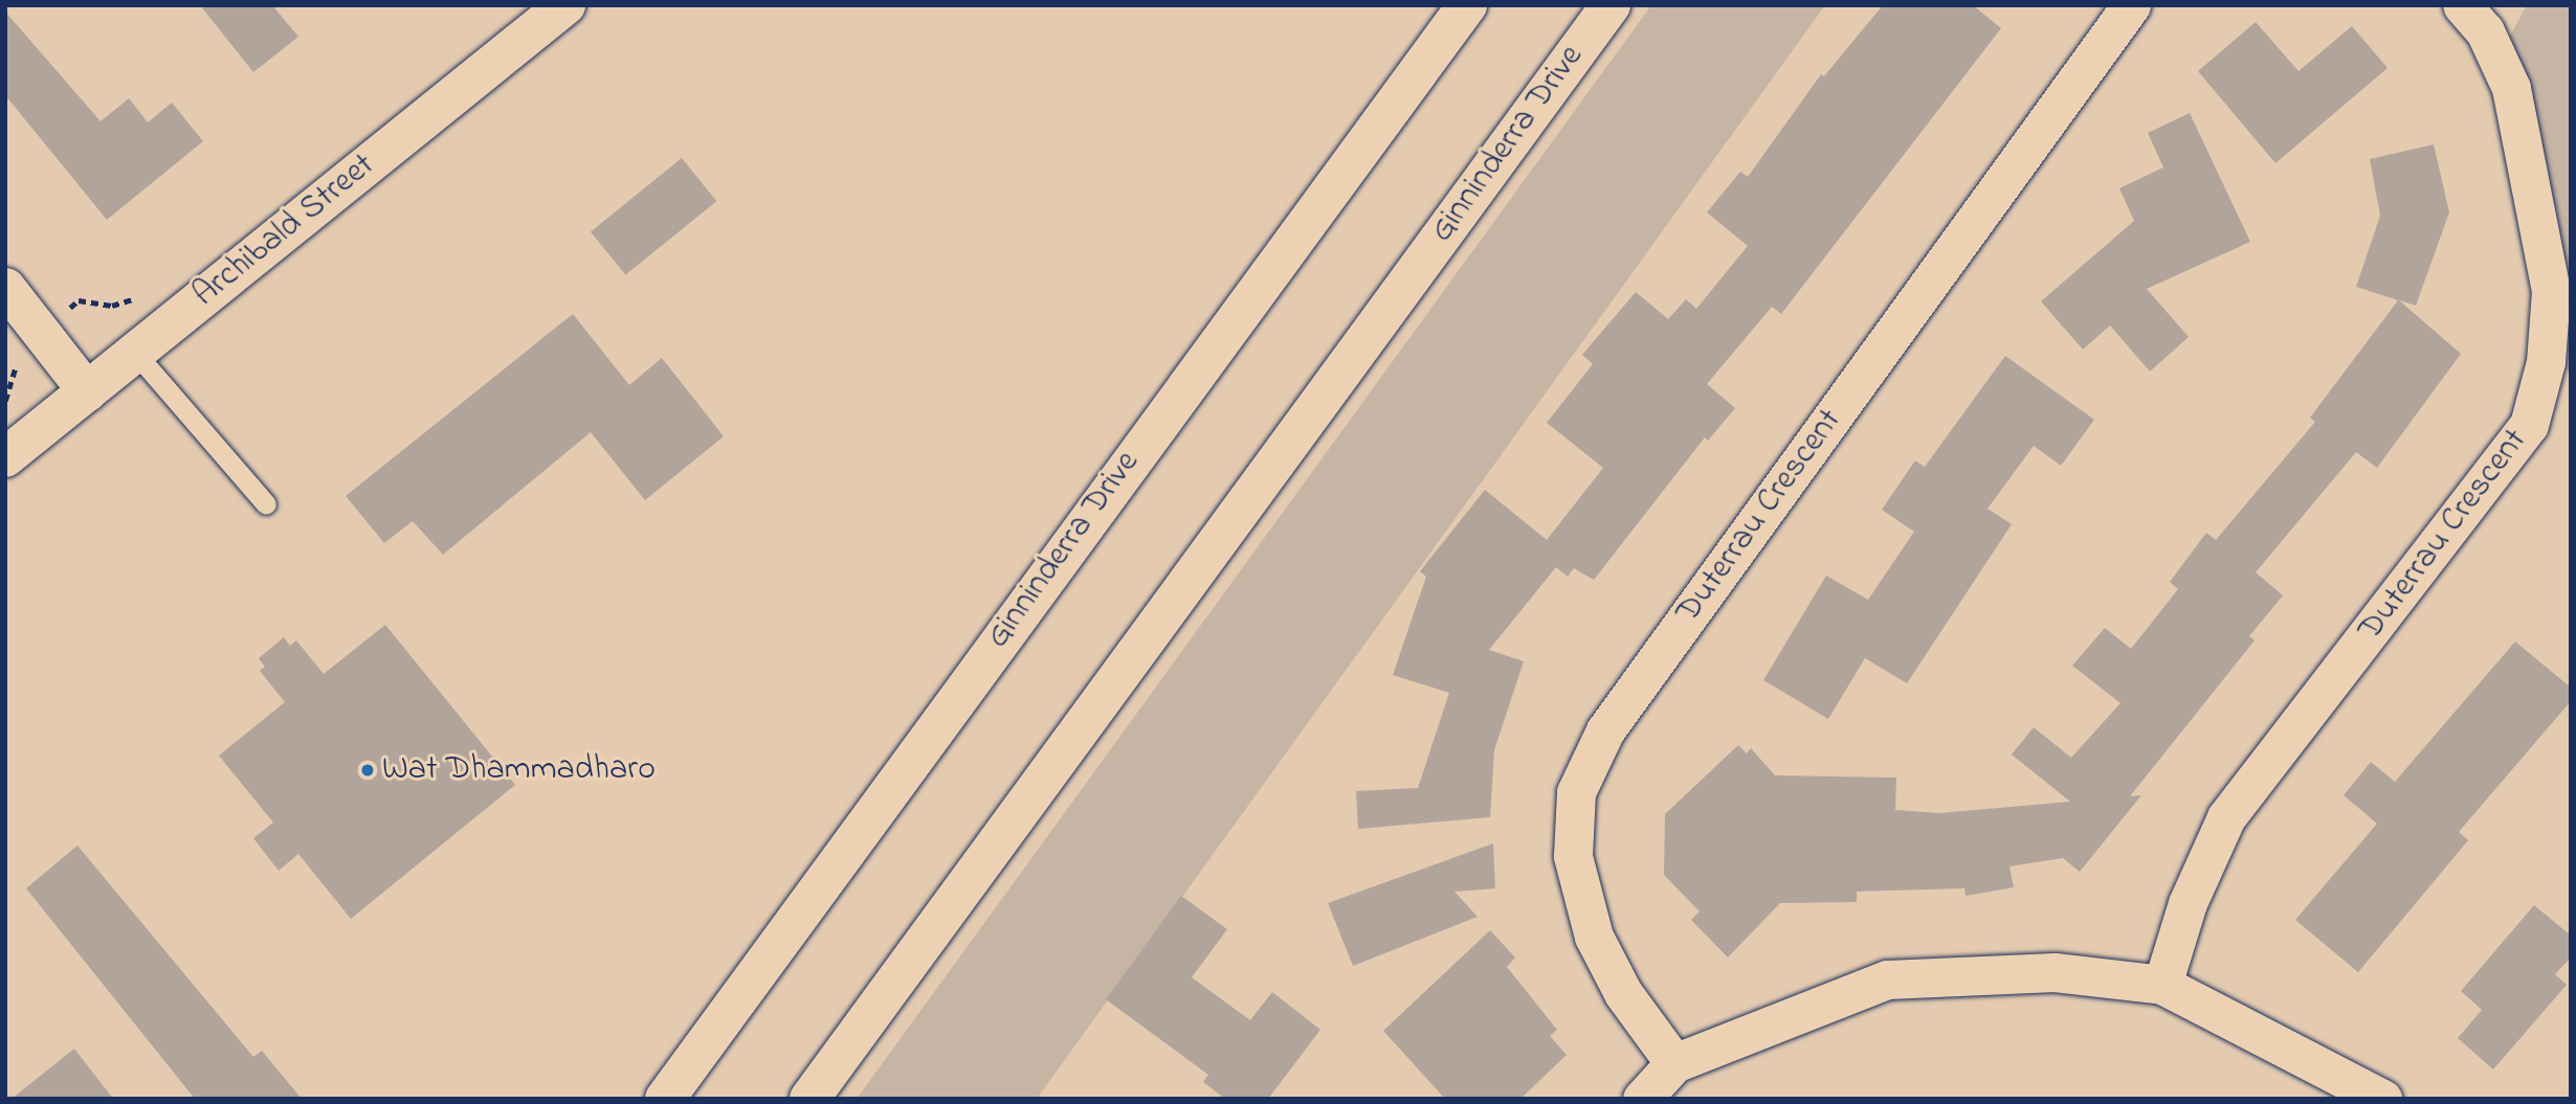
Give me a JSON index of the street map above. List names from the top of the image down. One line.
{"streets":{"main road":["Ginninderra Drive","Archibald Street"],"street":["Duterrau Crescent"]},"places":["Wat Dhammadharo"]}
